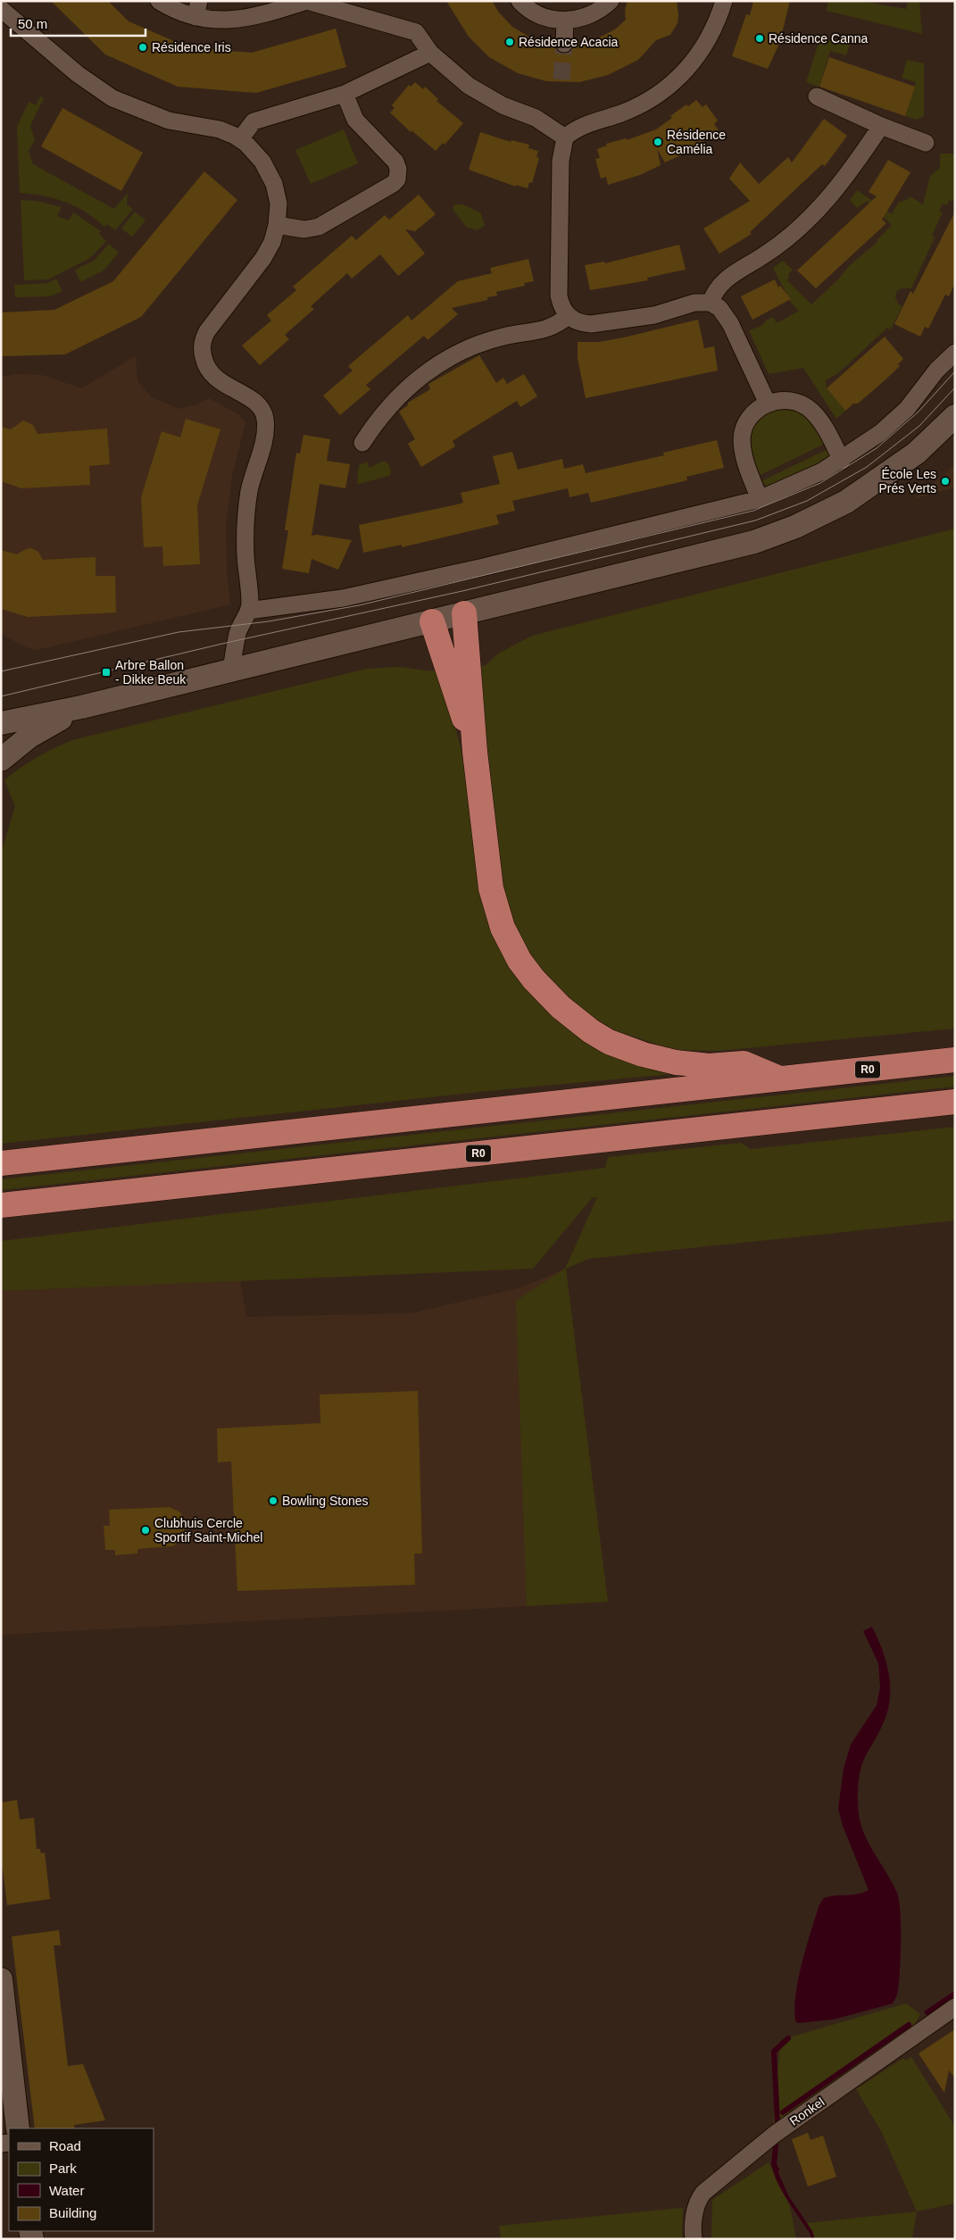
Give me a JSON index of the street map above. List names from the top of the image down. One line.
{"streets":{"highway":["R0"],"street":["Ronkel"]},"places":{"other":["Résidence Canna","Résidence Acacia","Résidence Iris","Résidence Camélia","École Les Prés Verts","Bowling Stones","Clubhuis Cercle Sportif Saint-Michel"],"transit":["Arbre Ballon - Dikke Beuk"]},"legend":["Road","Park","Water","Building"],"scale_bar":"50 m"}
